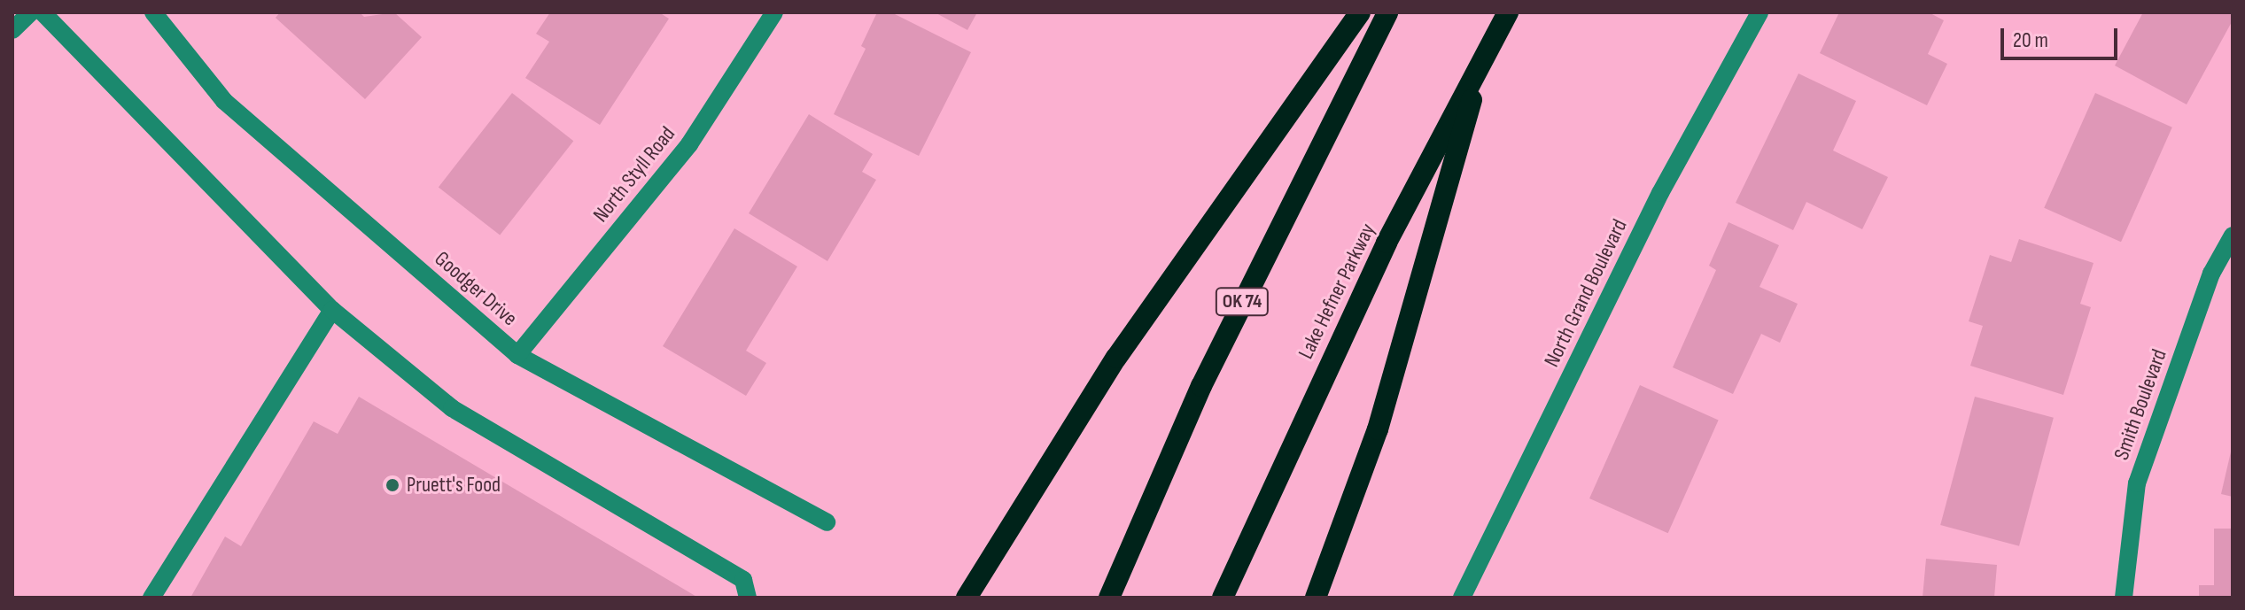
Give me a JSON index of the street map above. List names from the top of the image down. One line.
{"streets":{"highway":["Lake Hefner Parkway","OK 74"],"street":["North Styll Road","Goodger Drive","North Grand Boulevard","Smith Boulevard"]},"crossings":[["North Styll Road","Goodger Drive"]],"places":["Pruett's Food"],"scale_bar":"20 m"}
